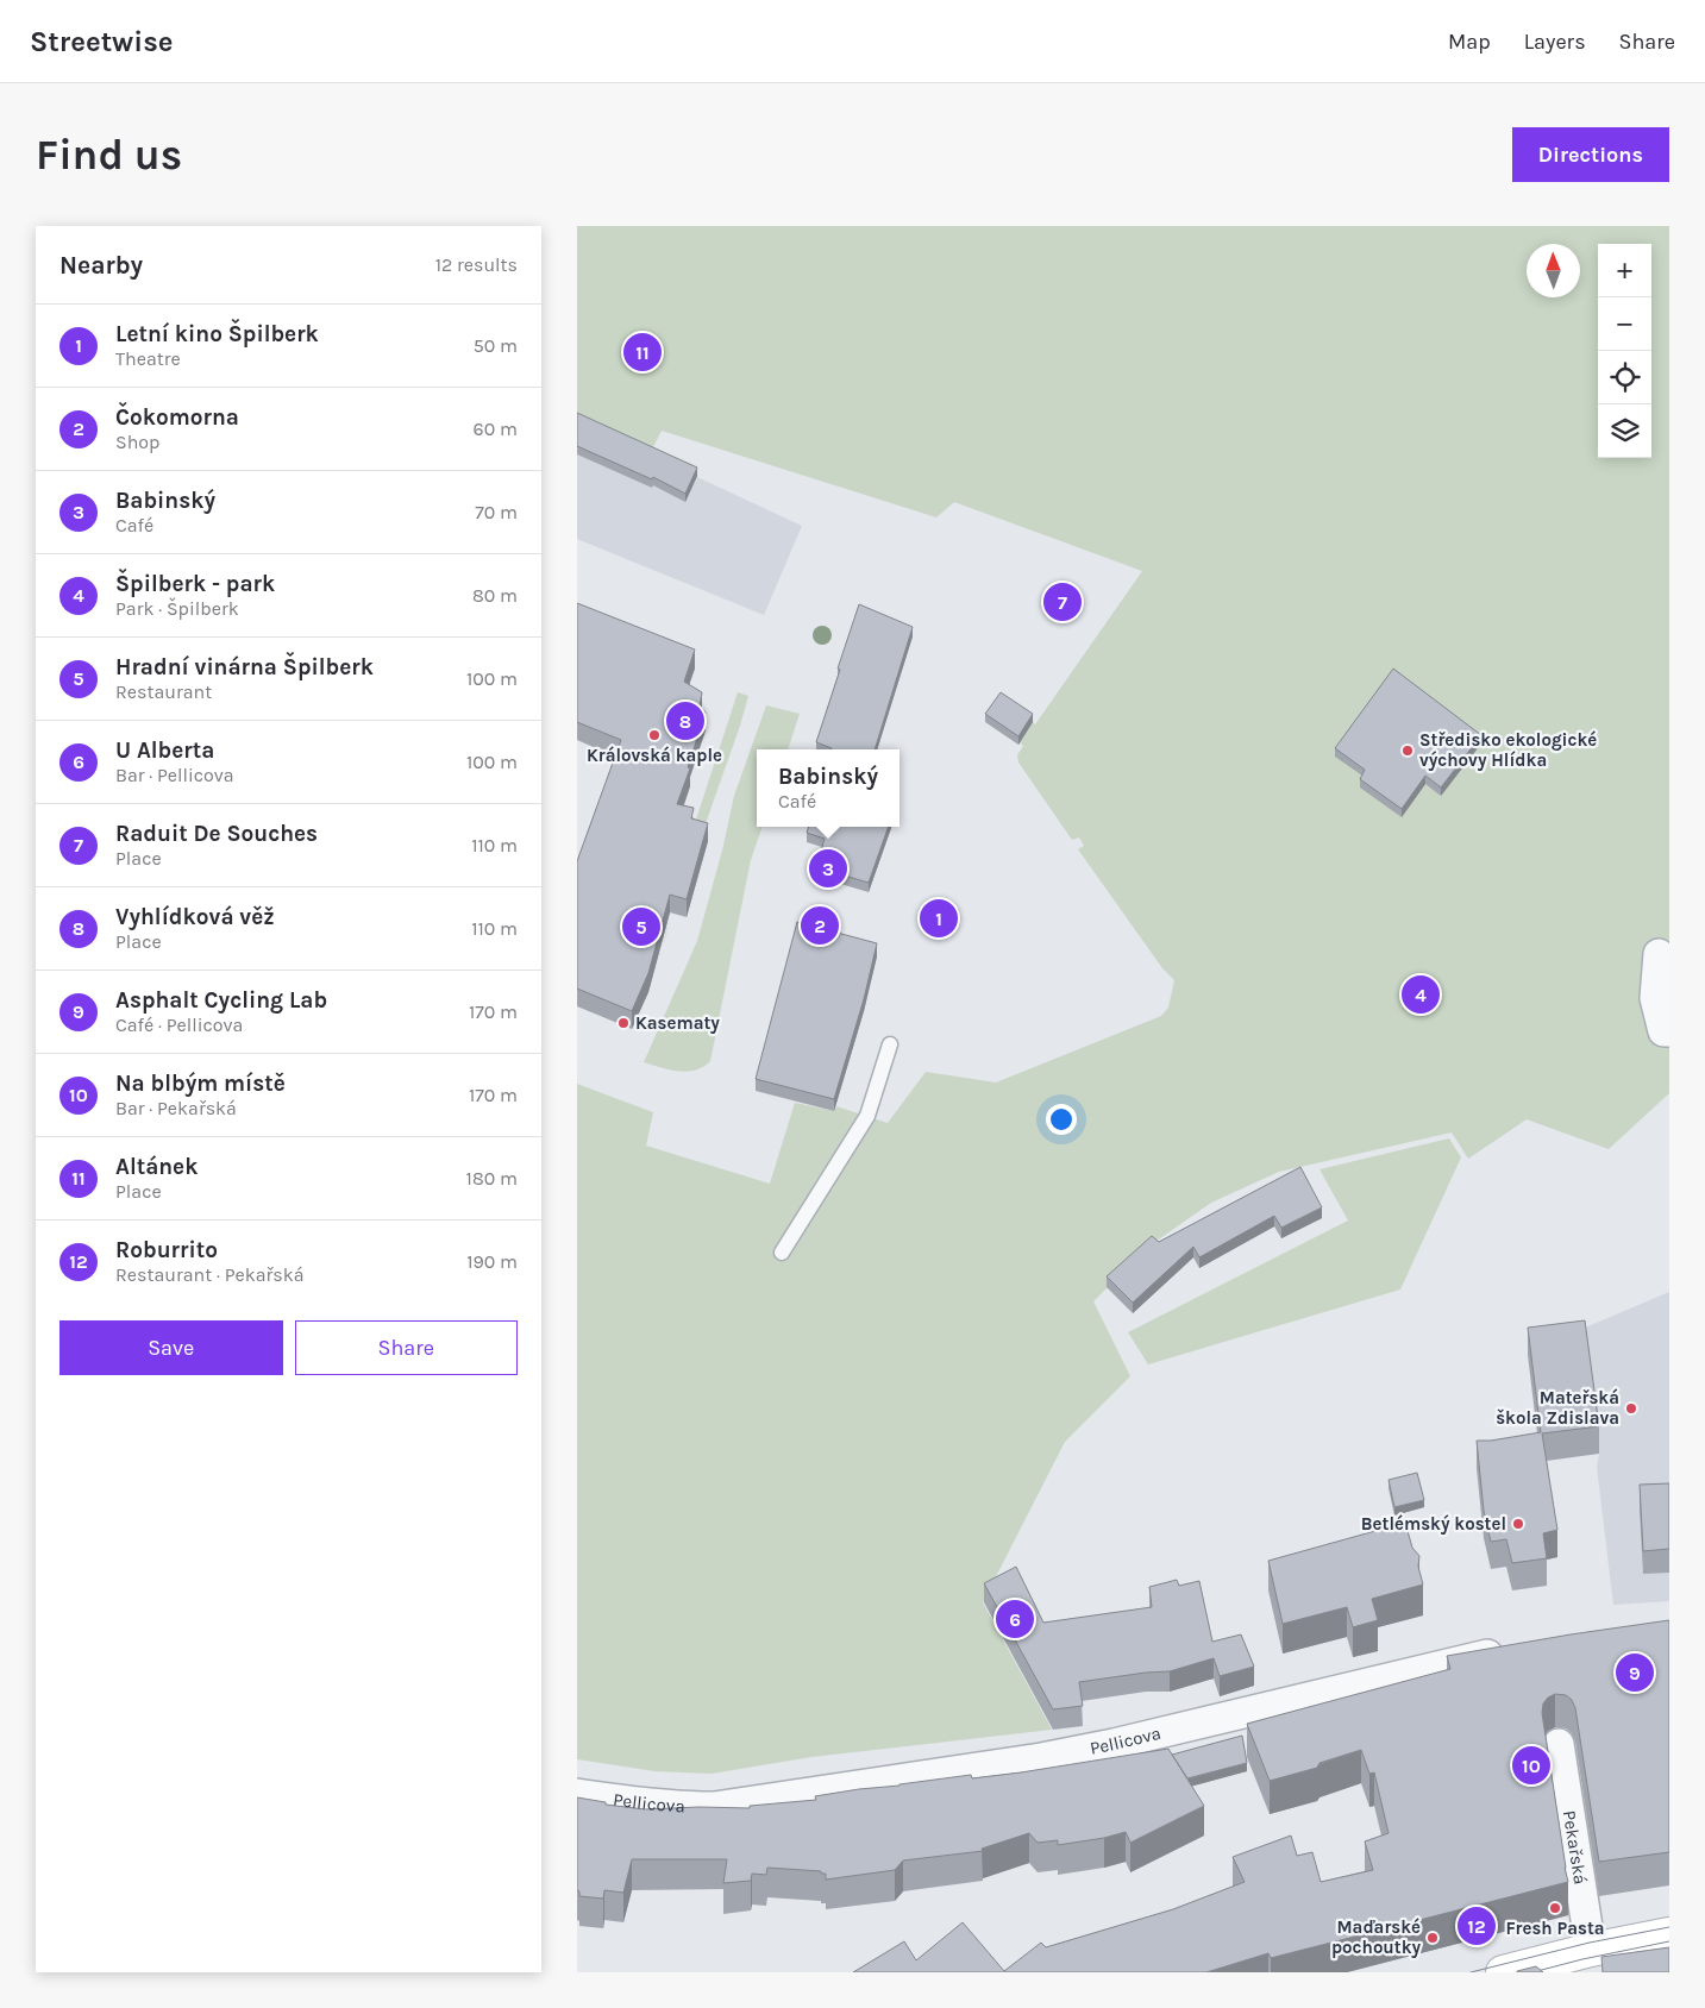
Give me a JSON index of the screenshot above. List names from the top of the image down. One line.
{"streets":{"street":["Pellicova","Pekařská"]},"places":["Královská kaple","Středisko ekologické výchovy Hlídka","Kasematy","Mateřská škola Zdislava","Betlémský kostel","Fresh Pasta","Maďarské pochoutky"],"north":"top","page":{"header":"Streetwise","nav":["Map","Layers","Share"],"buttons":["Directions",["Save","Share"]],"title":"Find us","heading":["Nearby","12 results"],"map_buttons":["+","−"],"list":[{"mark":"1","name":"Letní kino Špilberk","note":"Theatre","value":"50 m"},{"mark":"2","name":"Čokomorna","note":"Shop","value":"60 m"},{"mark":"3","name":"Babinský","note":"Café","value":"70 m"},{"mark":"4","name":"Špilberk - park","note":"Park · Špilberk","value":"80 m"},{"mark":"5","name":"Hradní vinárna Špilberk","note":"Restaurant","value":"100 m"},{"mark":"6","name":"U Alberta","note":"Bar · Pellicova","value":"100 m"},{"mark":"7","name":"Raduit De Souches","note":"Place","value":"110 m"},{"mark":"8","name":"Vyhlídková věž","note":"Place","value":"110 m"},{"mark":"9","name":"Asphalt Cycling Lab","note":"Café · Pellicova","value":"170 m"},{"mark":"10","name":"Na blbým místě","note":"Bar · Pekařská","value":"170 m"},{"mark":"11","name":"Altánek","note":"Place","value":"180 m"},{"mark":"12","name":"Roburrito","note":"Restaurant · Pekařská","value":"190 m"}],"pins":["11","7","8","3","1","2","5","4","6","9","10","12"],"popup":["Babinský","Café"]}}
